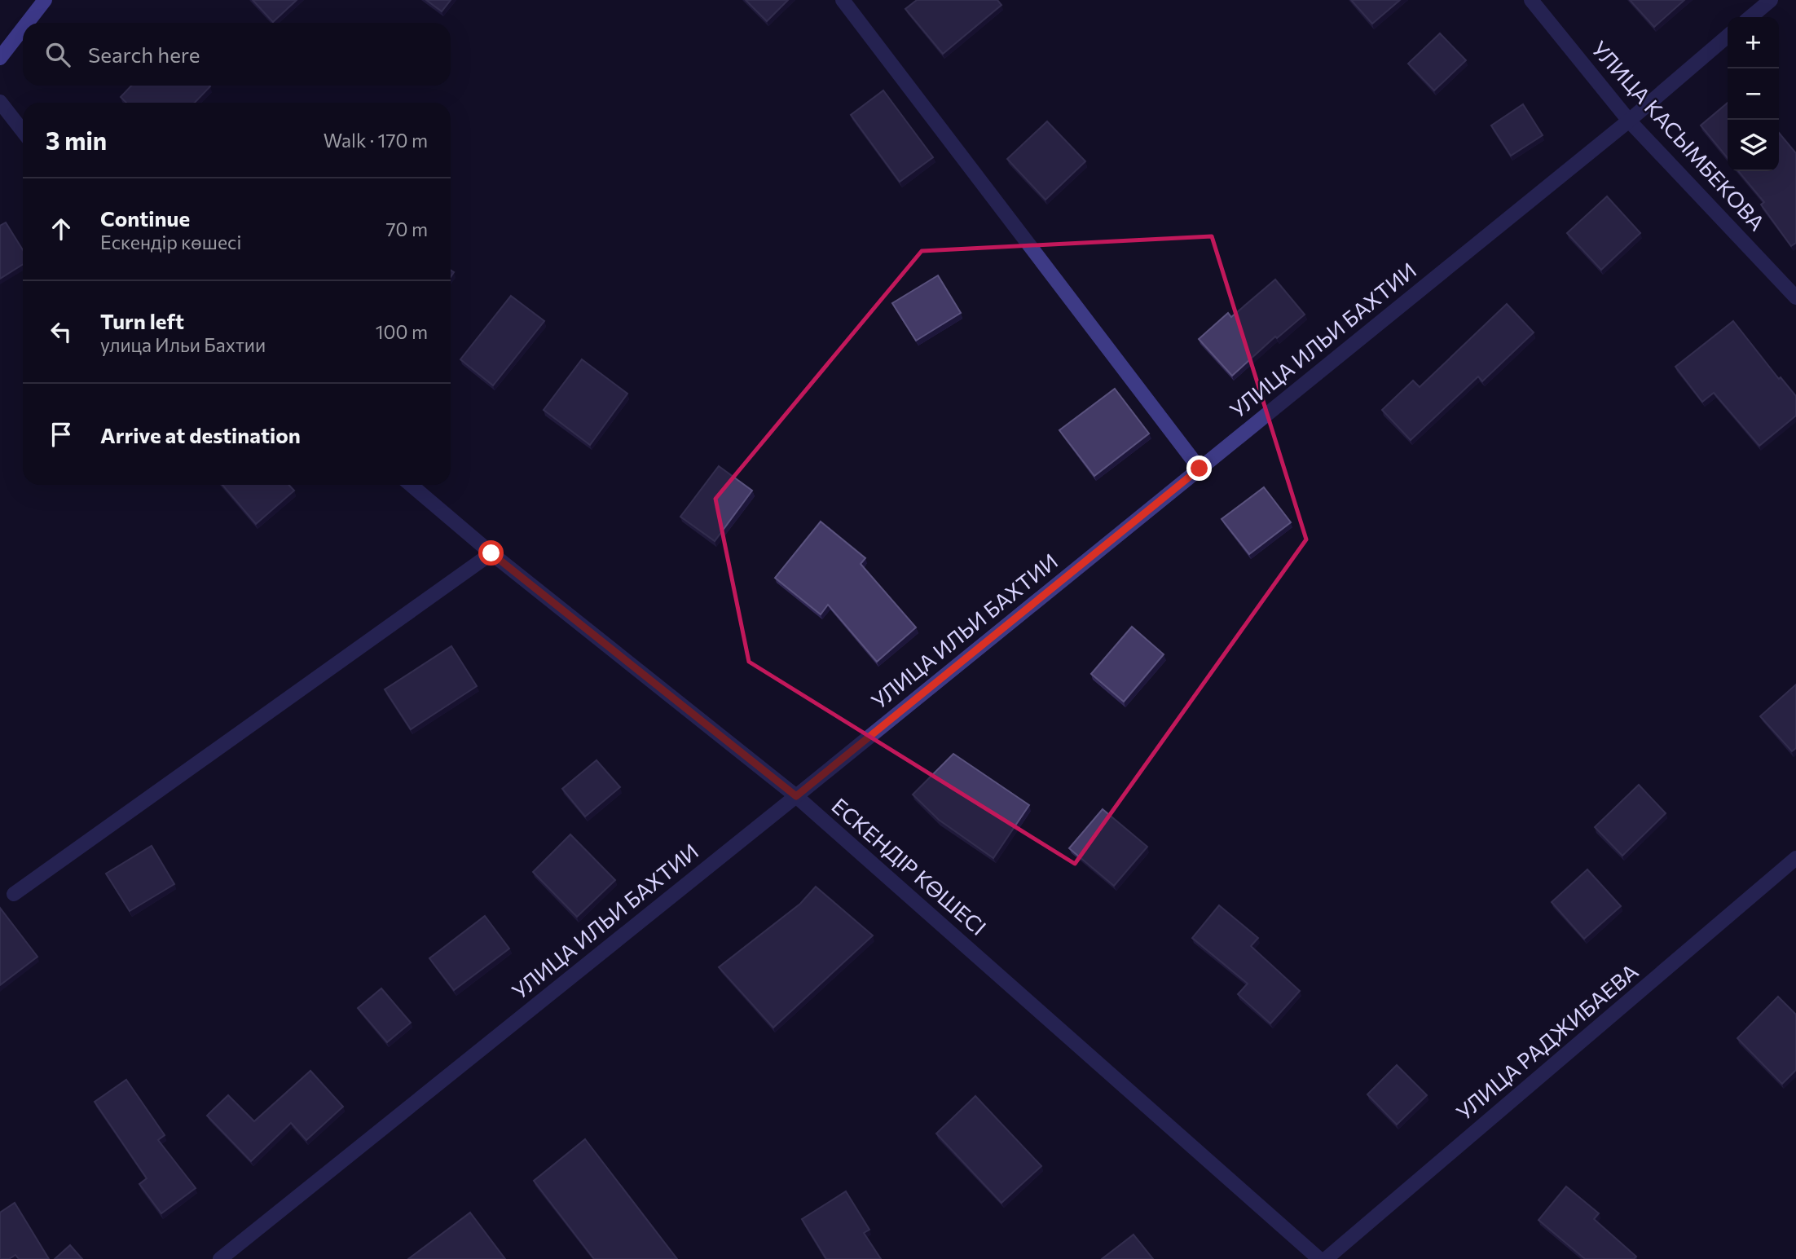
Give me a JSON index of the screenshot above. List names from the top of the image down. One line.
{"streets":{"street":["УЛИЦА КАСЫМБЕКОВА","УЛИЦА ИЛЬИ БАХТИИ","ЕСКЕНДІР КӨШЕСІ","УЛИЦА РАДЖИБАЕВА"]},"crossings":[["УЛИЦА КАСЫМБЕКОВА","УЛИЦА ИЛЬИ БАХТИИ"],["УЛИЦА ИЛЬИ БАХТИИ","ЕСКЕНДІР КӨШЕСІ"]],"page":{"map_buttons":["+","−"],"search":"Search here","heading":["3 min","Walk · 170 m"],"list":[["Continue","Ескендір көшесі","70 m"],["Turn left","улица Ильи Бахтии","100 m"],"Arrive at destination"]}}
